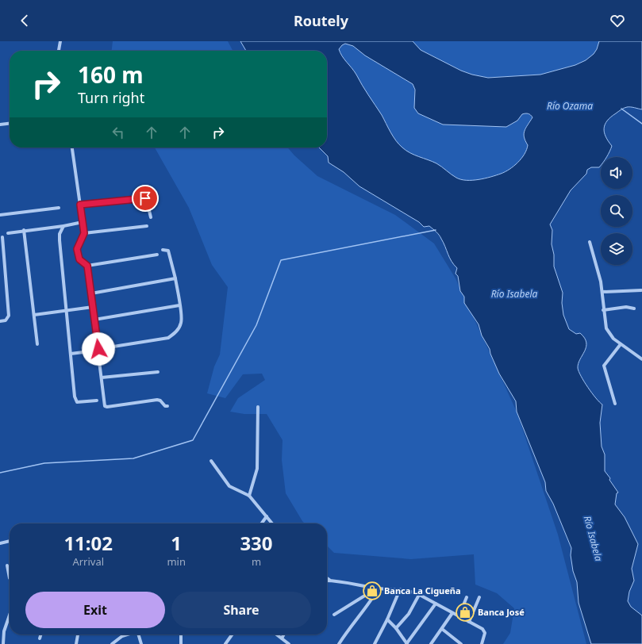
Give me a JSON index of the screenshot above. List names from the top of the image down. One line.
{"water":["Río Ozama","Río Isabela"],"places":{"shop":["Banca La Cigueña","Banca José"]},"page":{"header":"Routely","turn":["160 m","Turn right"],"eta":["11:02","Arrival","1","min","330","m"],"buttons":["Exit","Share"]}}
